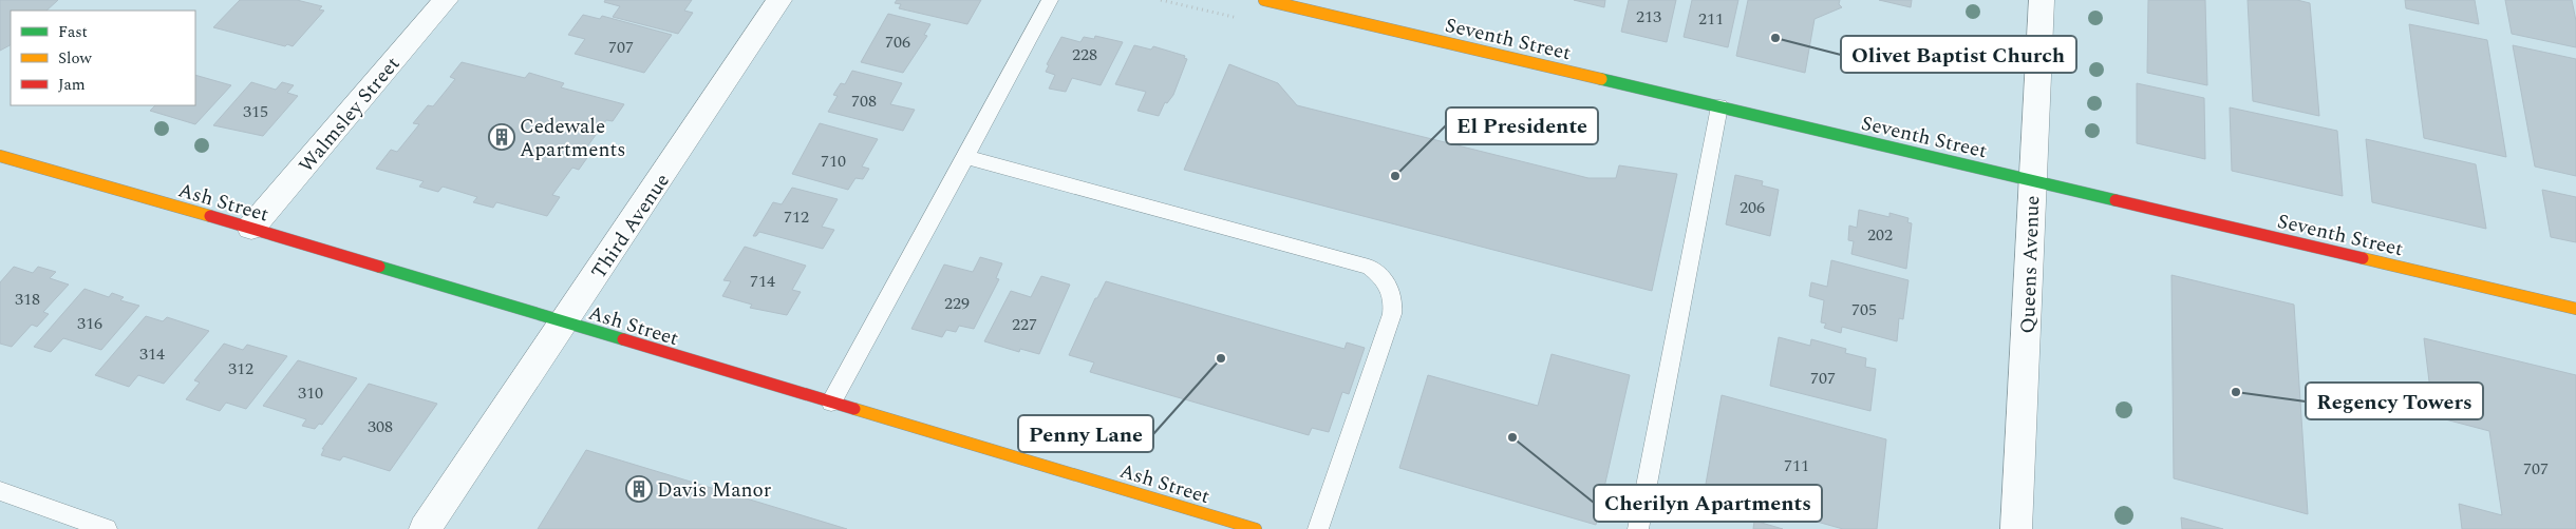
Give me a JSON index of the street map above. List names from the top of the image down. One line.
{"streets":{"street":["Seventh Street","Walmsley Street","Ash Street","Third Avenue","Queens Avenue"]},"crossings":[["Seventh Street","Queens Avenue"],["Walmsley Street","Ash Street"],["Ash Street","Third Avenue"]],"places":{"other":["Olivet Baptist Church","El Presidente","Penny Lane","Regency Towers","Cherilyn Apartments"],"building":["Cedewale Apartments","Davis Manor"]},"house_numbers":["213","211","706","707","228","708","315","710","206","712","202","714","318","229","705","316","227","314","312","707","310","308","711","707"],"legend":["Fast","Slow","Jam"]}
